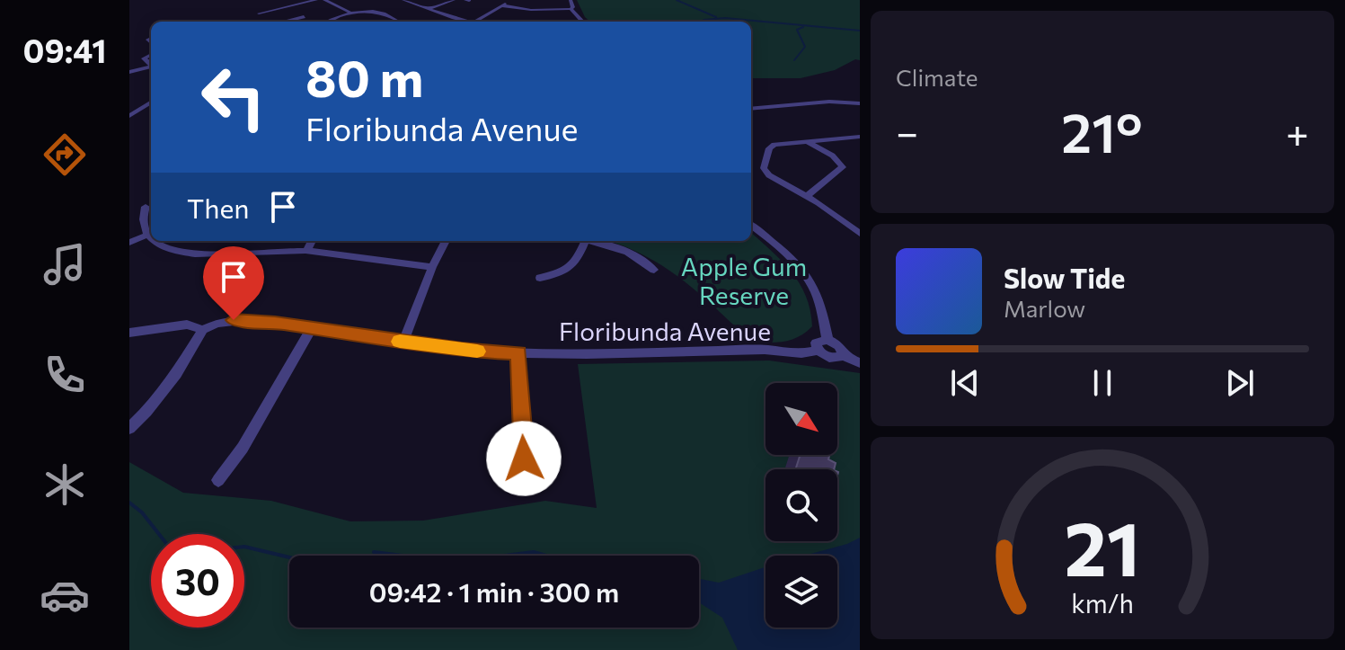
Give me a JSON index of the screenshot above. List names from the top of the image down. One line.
{"streets":{"street":["Floribunda Avenue"]},"parks":["Apple Gum Reserve"],"north":"bottom right","page":{"tabs":"09:41","tile":"Climate","turn":["80 m","Floribunda Avenue"],"heat":["−","21°","+"],"then":"Then","song":["Slow Tide","Marlow"],"limit":"30","trip":"09:42 · 1 min · 300 m","gauge":["21","km/h"]}}
